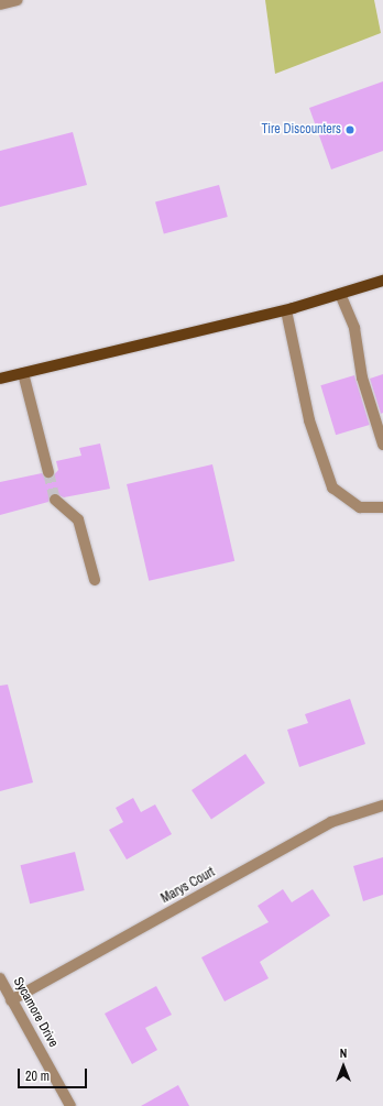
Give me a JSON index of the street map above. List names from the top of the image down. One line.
{"streets":{"street":["Marys Court","Sycamore Drive"]},"crossings":[["Marys Court","Sycamore Drive"]],"places":["Tire Discounters"],"scale_bar":"20 m","north":"top"}
